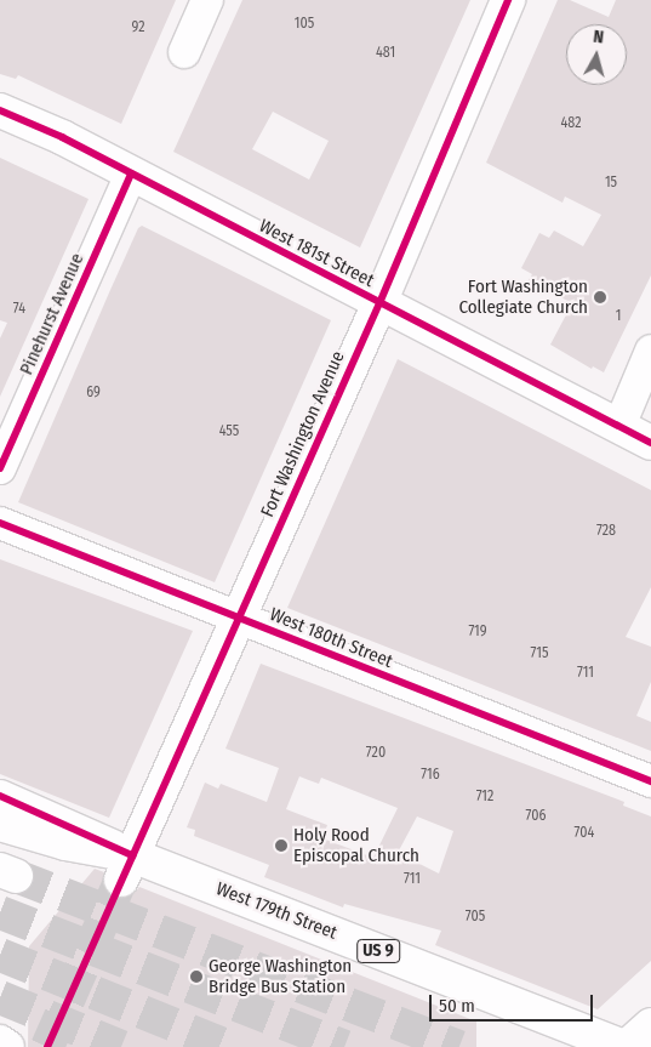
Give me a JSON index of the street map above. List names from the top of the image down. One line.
{"streets":{"main road":["West 181st Street","Fort Washington Avenue","West 179th Street","US 9"],"street":["Pinehurst Avenue","West 180th Street"]},"crossings":[["West 181st Street","Pinehurst Avenue"],["West 181st Street","Fort Washington Avenue"],["Fort Washington Avenue","West 180th Street"],["Fort Washington Avenue","West 179th Street"],["Fort Washington Avenue","US 9"],["West 179th Street","US 9"]],"places":["Fort Washington Collegiate Church","Holy Rood Episcopal Church","George Washington Bridge Bus Station"],"house_numbers":["105","92","481","482","15","74","1","69","455","728","719","715","711","720","716","712","706","704","711","705"],"scale_bar":"50 m","north":"top"}
